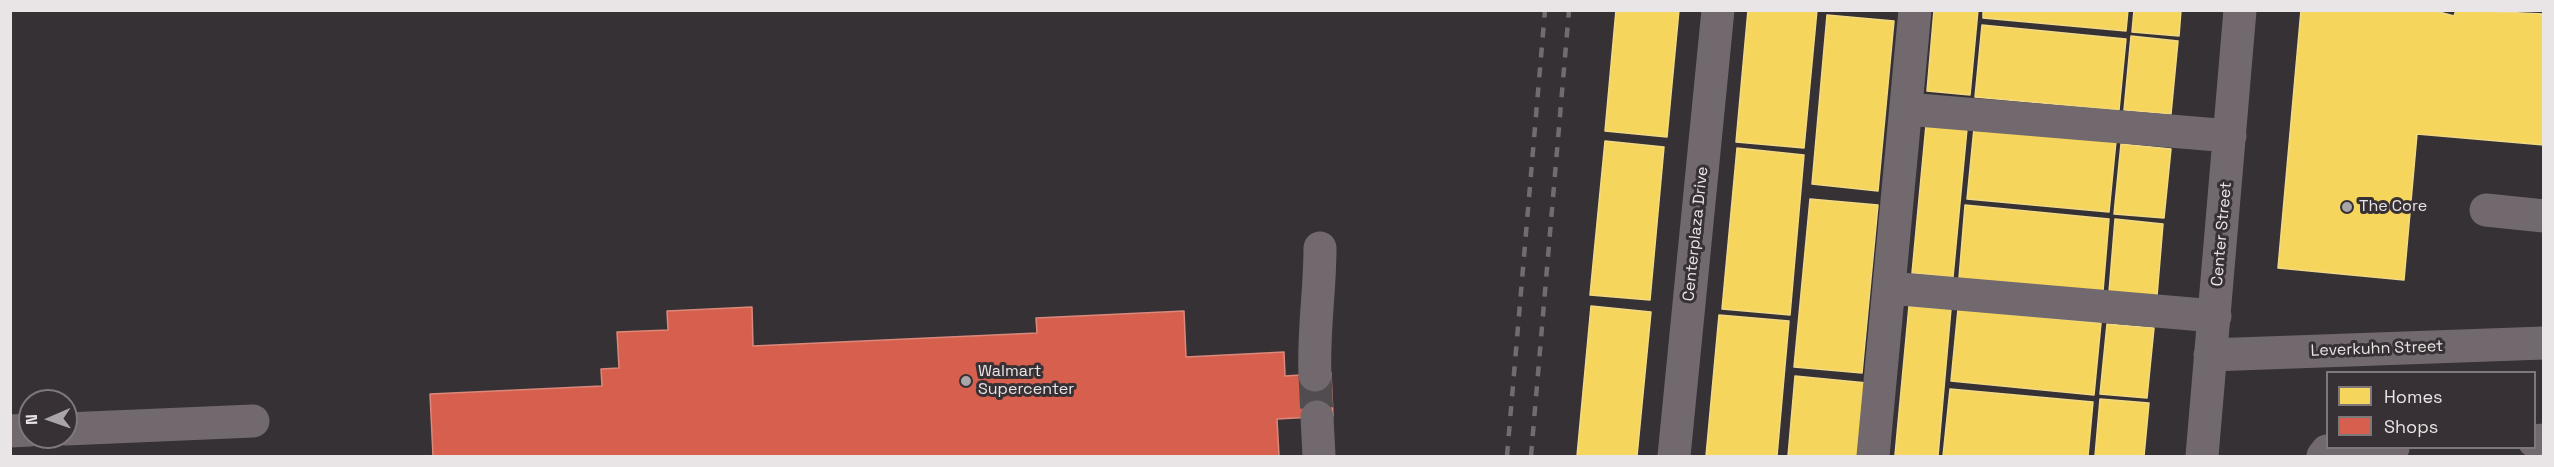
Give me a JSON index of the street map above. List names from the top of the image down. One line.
{"streets":{"street":["Centerplaza Drive","Center Street","Leverkuhn Street"]},"crossings":[["Center Street","Leverkuhn Street"]],"places":["The Core","Walmart Supercenter"],"legend":["Homes","Shops"],"north":"left"}
